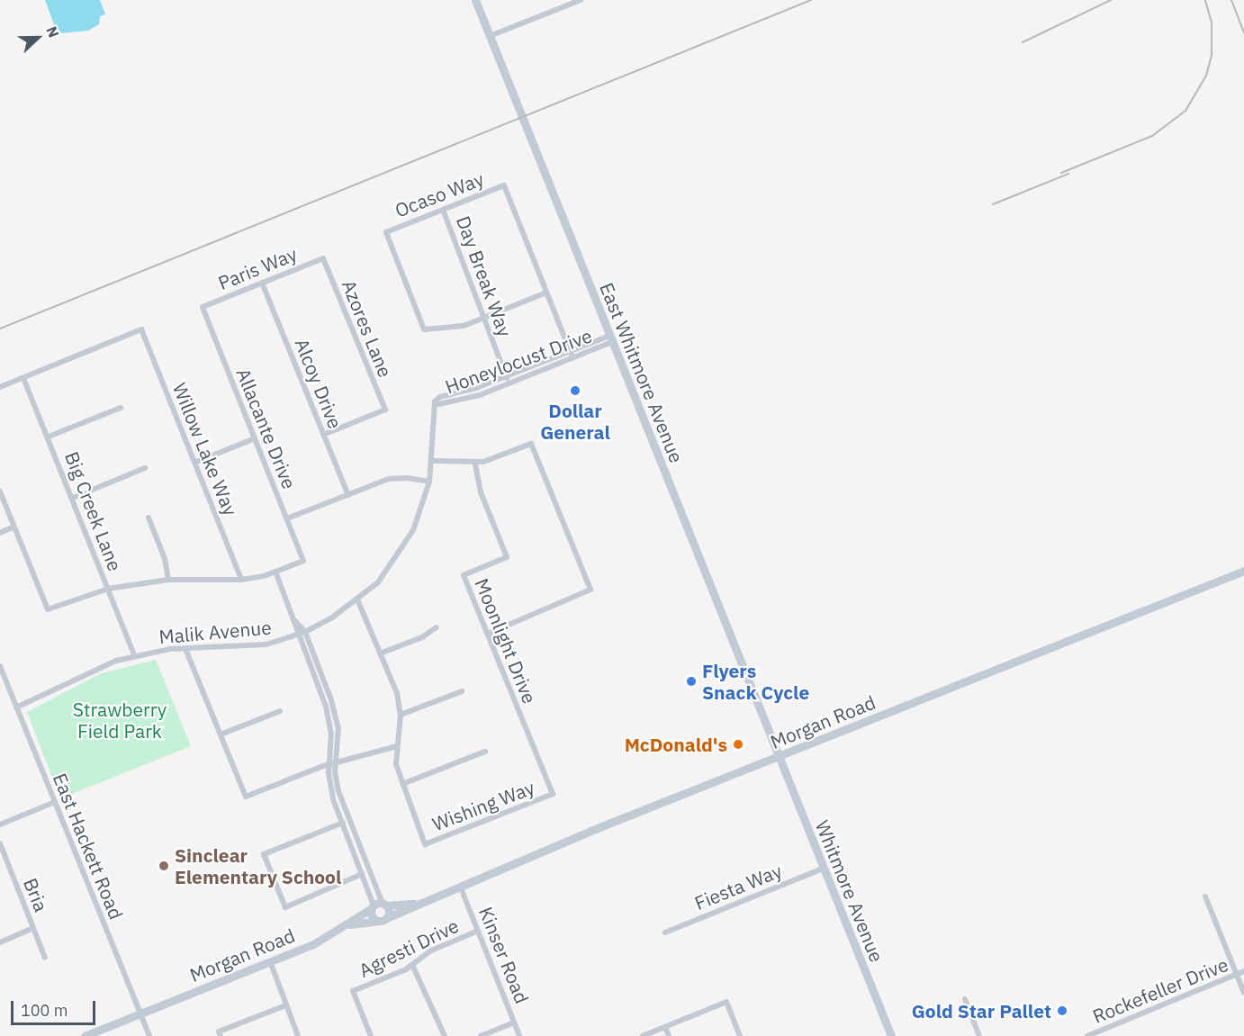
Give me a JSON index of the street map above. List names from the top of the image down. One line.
{"streets":{"street":["Ocaso Way","Paris Way","Day Break Way","Azores Lane","Honeylocust Drive","East Whitmore Avenue","Alcoy Drive","Allacante Drive","Willow Lake Way","Big Creek Lane","Malik Avenue","Moonlight Drive","Morgan Road","Wishing Way","East Hackett Road","Fiesta Way","Whitmore Avenue","Bria","Agresti Drive","Kinser Road","Rockefeller Drive"]},"crossings":[["Ocaso Way","Day Break Way"],["Paris Way","Azores Lane"],["Paris Way","Alcoy Drive"],["Paris Way","Allacante Drive"],["Day Break Way","Honeylocust Drive"],["Azores Lane","Alcoy Drive"],["Honeylocust Drive","East Whitmore Avenue"],["Honeylocust Drive","Malik Avenue"],["East Whitmore Avenue","Morgan Road"],["East Whitmore Avenue","Whitmore Avenue"],["Willow Lake Way","Big Creek Lane"],["Big Creek Lane","Malik Avenue"],["Malik Avenue","East Hackett Road"],["Moonlight Drive","Wishing Way"],["Morgan Road","East Hackett Road"],["Morgan Road","Whitmore Avenue"],["Morgan Road","Kinser Road"],["Fiesta Way","Whitmore Avenue"],["Agresti Drive","Kinser Road"]],"parks":["Strawberry Field Park"],"places":["Dollar General","Flyers Snack Cycle","McDonald's","Sinclear Elementary School","Gold Star Pallet"],"scale_bar":"100 m","north":"right"}
